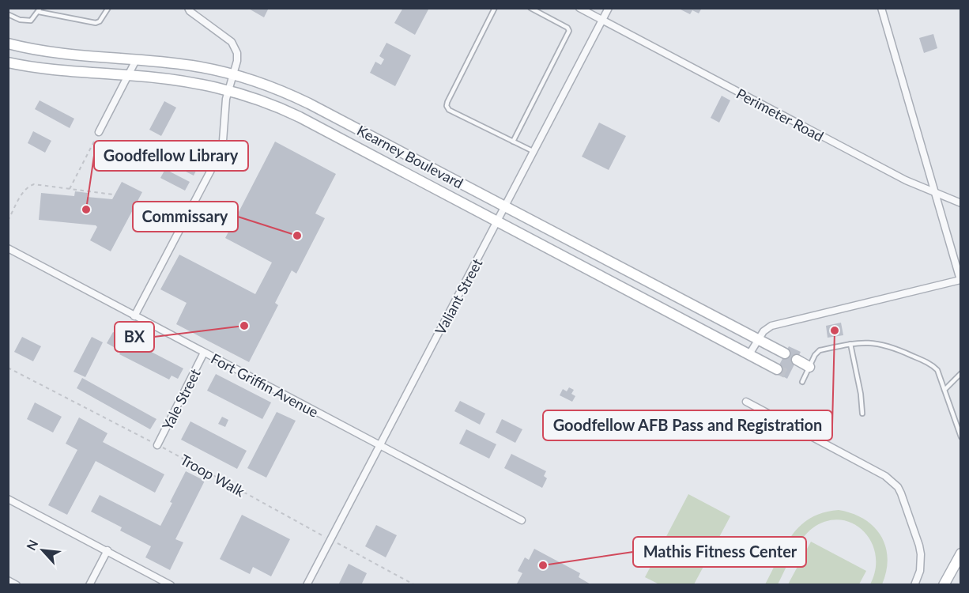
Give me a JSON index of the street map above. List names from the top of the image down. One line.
{"streets":{"street":["Perimeter Road","Kearney Boulevard","Valiant Street","Fort Griffin Avenue","Yale Street"],"path":["Troop Walk"]},"crossings":[["Perimeter Road","Valiant Street"],["Kearney Boulevard","Valiant Street"],["Valiant Street","Fort Griffin Avenue"],["Valiant Street","Troop Walk"],["Fort Griffin Avenue","Yale Street"],["Yale Street","Troop Walk"]],"places":["Goodfellow Library","Commissary","BX","Goodfellow AFB Pass and Registration","Mathis Fitness Center"],"north":"top left"}
